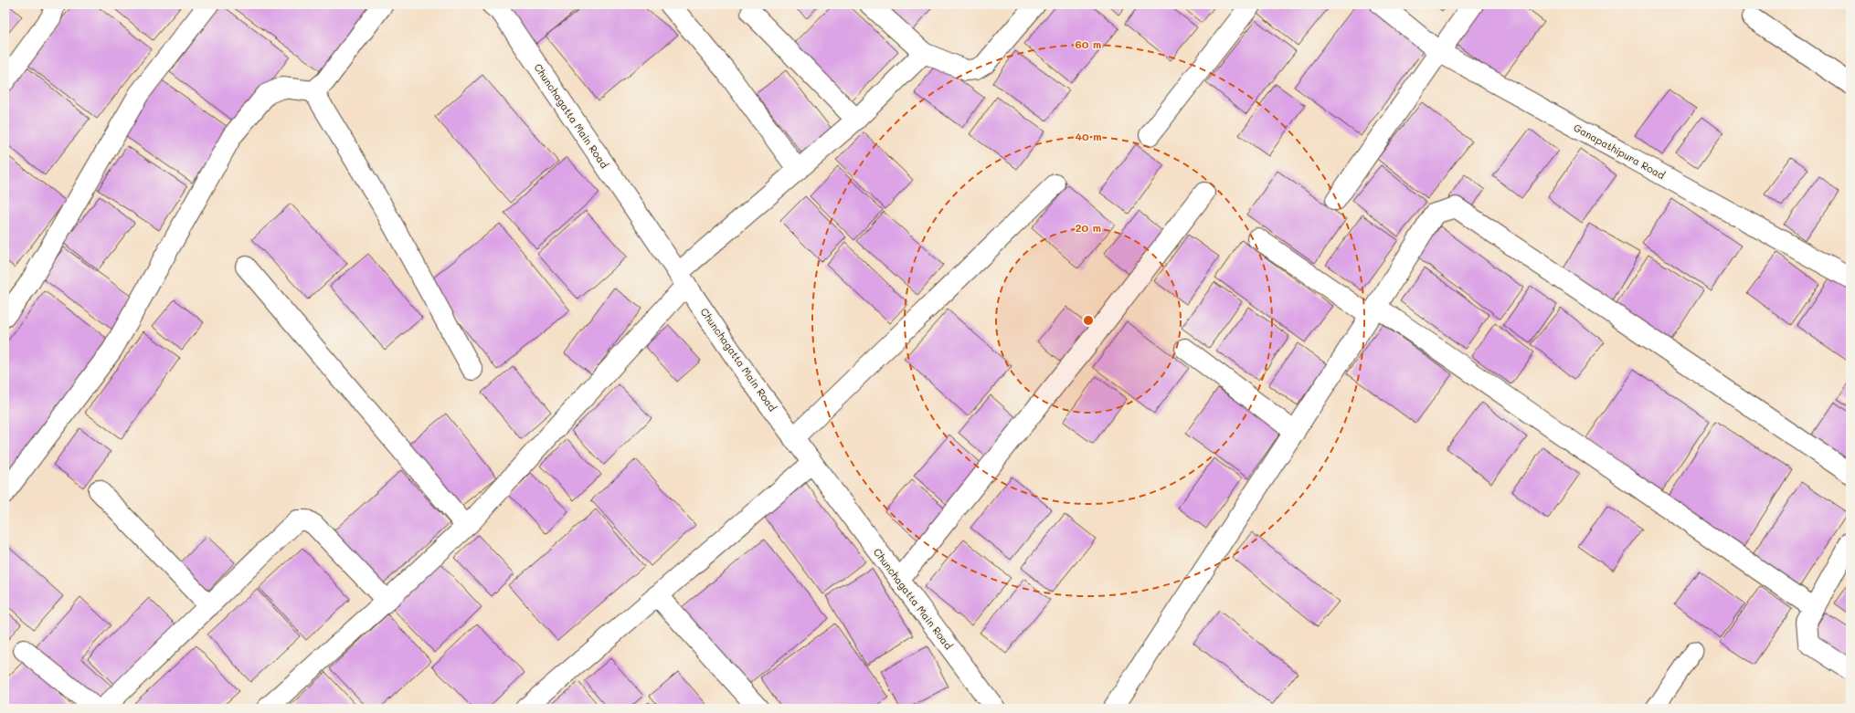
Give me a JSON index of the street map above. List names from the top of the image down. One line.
{"streets":{"street":["Chunchagatta Main Road","Ganapathipura Road"]},"rings":["60 m","40 m","20 m"]}
